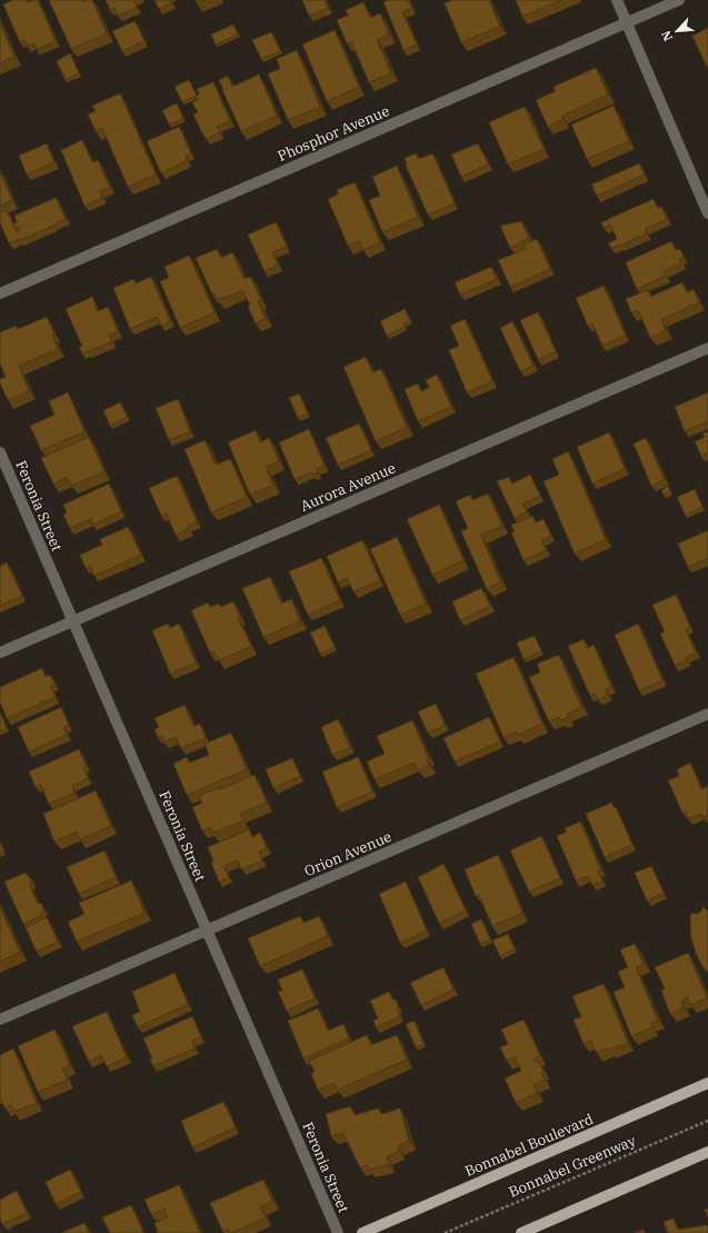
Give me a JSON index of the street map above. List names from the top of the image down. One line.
{"streets":{"main road":["Bonnabel Boulevard"],"street":["Phosphor Avenue","Aurora Avenue","Feronia Street","Orion Avenue"],"path":["Bonnabel Greenway"]},"crossings":[["Aurora Avenue","Feronia Street"],["Feronia Street","Orion Avenue"]],"north":"bottom left"}
